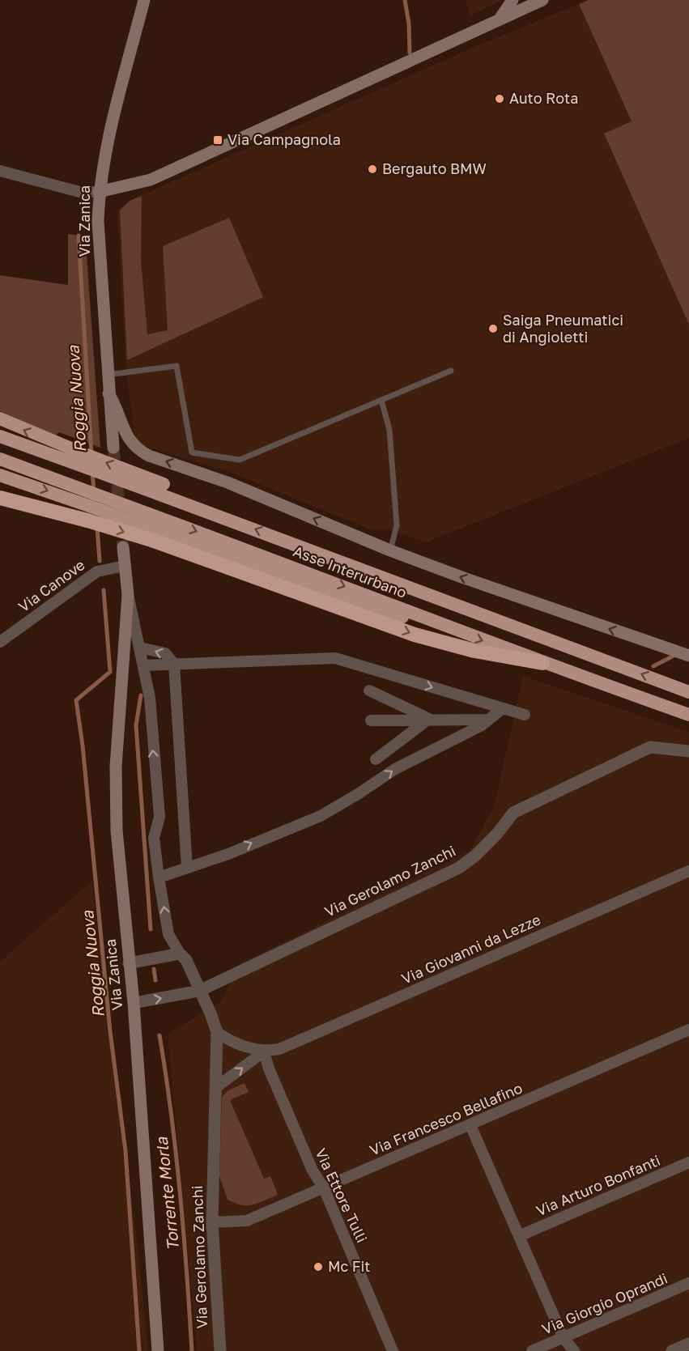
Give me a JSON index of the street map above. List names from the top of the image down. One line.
{"streets":{"highway":["Asse Interurbano"],"main road":["Via Zanica"],"street":["Via Canove","Via Gerolamo Zanchi","Via Giovanni da Lezze","Via Francesco Bellafino","Via Arturo Bonfanti","Via Ettore Tulli","Via Giorgio Oprandi"]},"crossings":[["Via Zanica","Via Canove"],["Via Zanica","Via Gerolamo Zanchi"],["Via Gerolamo Zanchi","Via Giovanni da Lezze"],["Via Gerolamo Zanchi","Via Francesco Bellafino"],["Via Giovanni da Lezze","Via Ettore Tulli"],["Via Francesco Bellafino","Via Ettore Tulli"]],"water":["Roggia Nuova","Torrente Morla"],"places":{"other":["Auto Rota","Bergauto BMW","Saiga Pneumatici di Angioletti","Mc Fit"],"transit":["Via Campagnola"]}}
